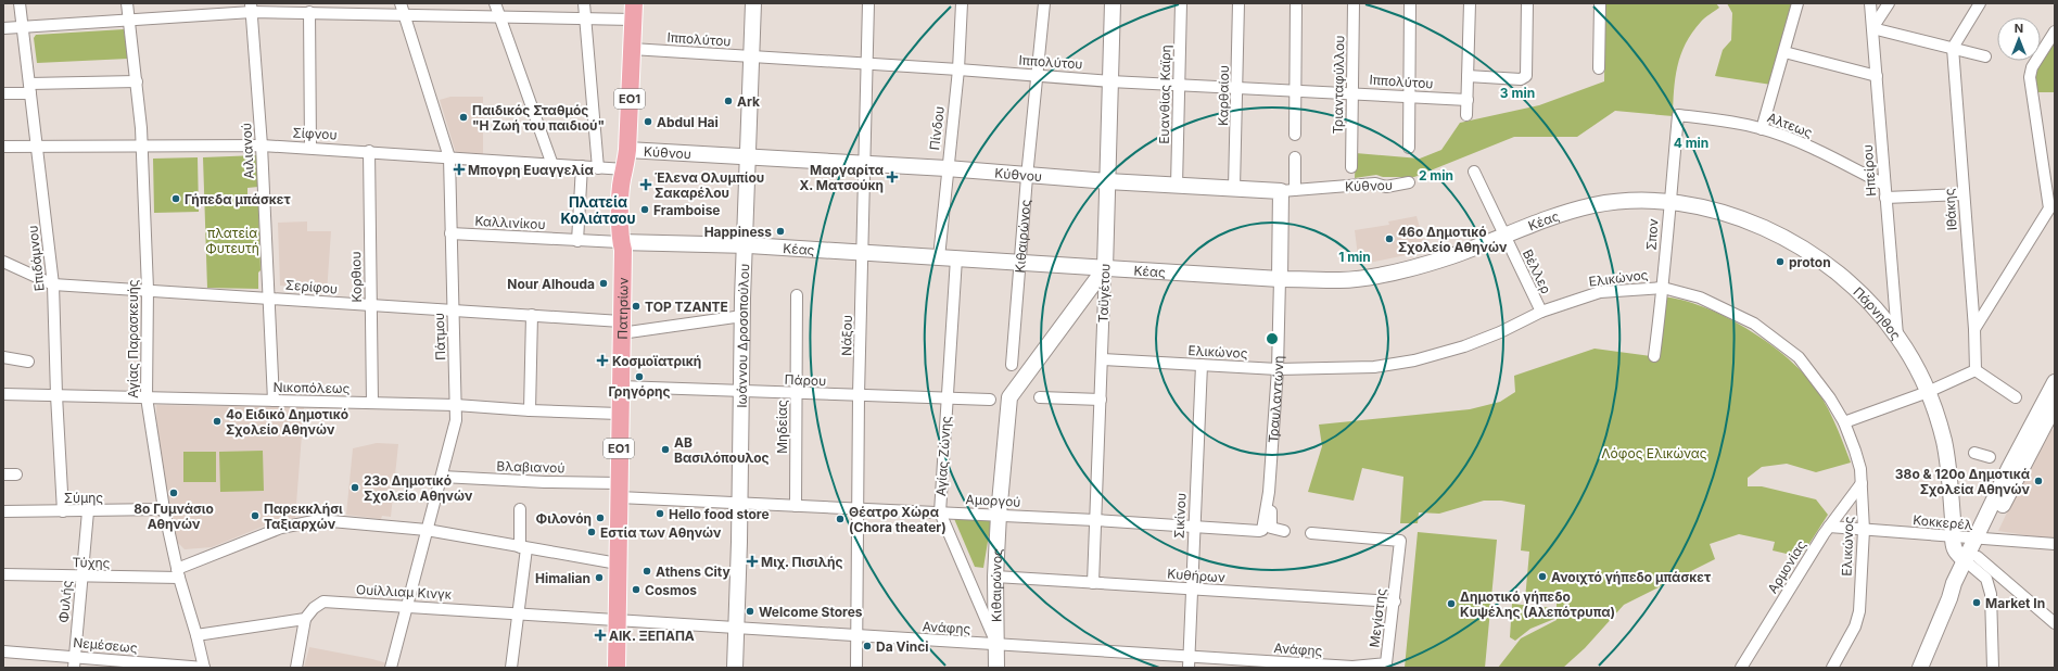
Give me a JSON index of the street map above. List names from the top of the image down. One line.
{"streets":{"main road":["ΕΟ1","Πατησίων"],"street":["Ιππολύτου","Τριανταφύλλου","Ευανθίας Καϊρη","Καρθαίου","Αλτεως","Πίνδου","Σίφνου","Αιλιανού","Κύθνου","Ηπείρου","Ιθάκης","Κέας","Καλλινίκου","Σπον","Κιθαιρώνος","Επιδάμνου","Βέλλερ","Κορθιου","Ελικώνος","Σερίφου","Ταϋγέτου","Πάρνηθος","Ιωάννου Δροσοπούλου","Νάξου","Πάτμου","Αγίας Παρασκευής","Πάρου","Νικοπόλεως","Τραυλαντώνη","Μηδείας","Αγίας Ζώνης","Βλαβιανού","Σύμης","Αμοργού","Σικίνου","Κοκκερέλ","Τύχης","Αρμονίας","Κυθήρων","Ουίλλιαμ Κινγκ","Φυλής","Μεγίστης","Ανάφης","Νεμέσεως"]},"crossings":[["Ιππολύτου","Τριανταφύλλου"],["Ιππολύτου","Ευανθίας Καϊρη"],["Ιππολύτου","Καρθαίου"],["Ιππολύτου","Πίνδου"],["Ιππολύτου","Κιθαιρώνος"],["Ιππολύτου","Ταϋγέτου"],["Ιππολύτου","Πατησίων"],["Ιππολύτου","Ιωάννου Δροσοπούλου"],["Ιππολύτου","Νάξου"],["Ευανθίας Καϊρη","Κύθνου"],["Καρθαίου","Κύθνου"],["Αλτεως","Ηπείρου"],["Αλτεως","Σπον"],["Πίνδου","Κύθνου"],["Πίνδου","Κέας"],["Σίφνου","Αιλιανού"],["Σίφνου","Επιδάμνου"],["Σίφνου","Κορθιου"],["Σίφνου","Πατησίων"],["Σίφνου","Πάτμου"],["Σίφνου","Αγίας Παρασκευής"],["Αιλιανού","Σερίφου"],["Αιλιανού","Νικοπόλεως"],["Κύθνου","Κιθαιρώνος"],["Κύθνου","Ταϋγέτου"],["Κύθνου","Πατησίων"],["Κύθνου","Ιωάννου Δροσοπούλου"],["Κύθνου","Νάξου"],["Κύθνου","Τραυλαντώνη"],["Ηπείρου","Πάρνηθος"],["Κέας","Καλλινίκου"],["Κέας","Σπον"],["Κέας","Κιθαιρώνος"],["Κέας","Βέλλερ"],["Κέας","Ταϋγέτου"],["Κέας","Πατησίων"],["Κέας","Πάρνηθος"],["Κέας","Ιωάννου Δροσοπούλου"],["Κέας","Νάξου"],["Κέας","Τραυλαντώνη"],["Κέας","Αγίας Ζώνης"],["Καλλινίκου","Πατησίων"],["Καλλινίκου","Πάτμου"],["Σπον","Ελικώνος"],["Σπον","Πάρνηθος"],["Κιθαιρώνος","Ταϋγέτου"],["Κιθαιρώνος","Αγίας Ζώνης"],["Κιθαιρώνος","Αμοργού"],["Κιθαιρώνος","Κυθήρων"],["Κιθαιρώνος","Ανάφης"],["Επιδάμνου","Σερίφου"],["Επιδάμνου","Νικοπόλεως"],["Επιδάμνου","Σύμης"],["Βέλλερ","Ελικώνος"],["Κορθιου","Σερίφου"],["Κορθιου","Νικοπόλεως"],["Ελικώνος","Ταϋγέτου"],["Ελικώνος","Τραυλαντώνη"],["Ελικώνος","Σικίνου"],["Ελικώνος","Κοκκερέλ"],["Ελικώνος","Αρμονίας"],["Σερίφου","Πατησίων"],["Σερίφου","Ιωάννου Δροσοπούλου"],["Σερίφου","Πάτμου"],["Σερίφου","Αγίας Παρασκευής"],["Ταϋγέτου","Αμοργού"],["Ταϋγέτου","Κυθήρων"],["Πατησίων","Πάρου"],["Πατησίων","Νικοπόλεως"],["Πατησίων","Βλαβιανού"],["Πατησίων","Αμοργού"],["Πατησίων","Ουίλλιαμ Κινγκ"],["Πατησίων","Ανάφης"],["Πάρνηθος","Κοκκερέλ"],["Ιωάννου Δροσοπούλου","Πάρου"],["Ιωάννου Δροσοπούλου","Αμοργού"],["Ιωάννου Δροσοπούλου","Ανάφης"],["Νάξου","Πάρου"],["Νάξου","Αμοργού"],["Νάξου","Ανάφης"],["Πάτμου","Νικοπόλεως"],["Πάτμου","Βλαβιανού"],["Πάτμου","Ουίλλιαμ Κινγκ"],["Αγίας Παρασκευής","Νικοπόλεως"],["Αγίας Παρασκευής","Σύμης"],["Αγίας Παρασκευής","Τύχης"],["Αγίας Παρασκευής","Νεμέσεως"],["Πάρου","Μηδείας"],["Πάρου","Αγίας Ζώνης"],["Τραυλαντώνη","Αμοργού"],["Μηδείας","Αμοργού"],["Αγίας Ζώνης","Αμοργού"],["Αγίας Ζώνης","Ανάφης"],["Βλαβιανού","Αμοργού"],["Σύμης","Φυλής"],["Αμοργού","Σικίνου"],["Σικίνου","Κυθήρων"],["Σικίνου","Ανάφης"],["Κοκκερέλ","Αρμονίας"],["Τύχης","Φυλής"],["Κυθήρων","Μεγίστης"],["Ουίλλιαμ Κινγκ","Ανάφης"],["Φυλής","Νεμέσεως"],["Μεγίστης","Ανάφης"]],"districts":["Πλατεία Κολιάτσου"],"parks":["πλατεία Φυτευτή","Λόφος Ελικώνας"],"places":{"other":["Ark","Παιδικός Σταθμός \"Η Ζωή του παιδιού\"","Abdul Hai","Γήπεδα μπάσκετ","Framboise","Happiness","46ο Δημοτικό Σχολείο Αθηνών","proton","Nour Alhouda","TOP TZANTE","Γρηγόρης","4ο Ειδικό Δημοτικό Σχολείο Αθηνών","ΑΒ Βασιλόπουλος","38ο & 120ο Δημοτικά Σχολεία Αθηνών","23ο Δημοτικό Σχολείο Αθηνών","8ο Γυμνάσιο Αθηνών","Hello food store","Παρεκκλήσι Ταξιαρχών","Φιλονόη","Θέατρο Χώρα (Chora theater)","Εστία των Αθηνών","Athens City","Ανοιχτό γήπεδο μπάσκετ","Himalian","Cosmos","Market In","Δημοτικό γήπεδο Κυψέλης (Αλεπότρυπα)","Welcome Stores","Da Vinci"],"health":["Μπογρη Ευαγγελία","Μαργαρίτα Χ. Ματσούκη","Έλενα Ολυμπίου Σακαρέλου","Κοσμοϊατρική","Μιχ. Πισιλής","ΑΙΚ. ΞΕΠΑΠΑ"]},"north":"top","rings":["3 min","4 min","2 min","1 min"]}
